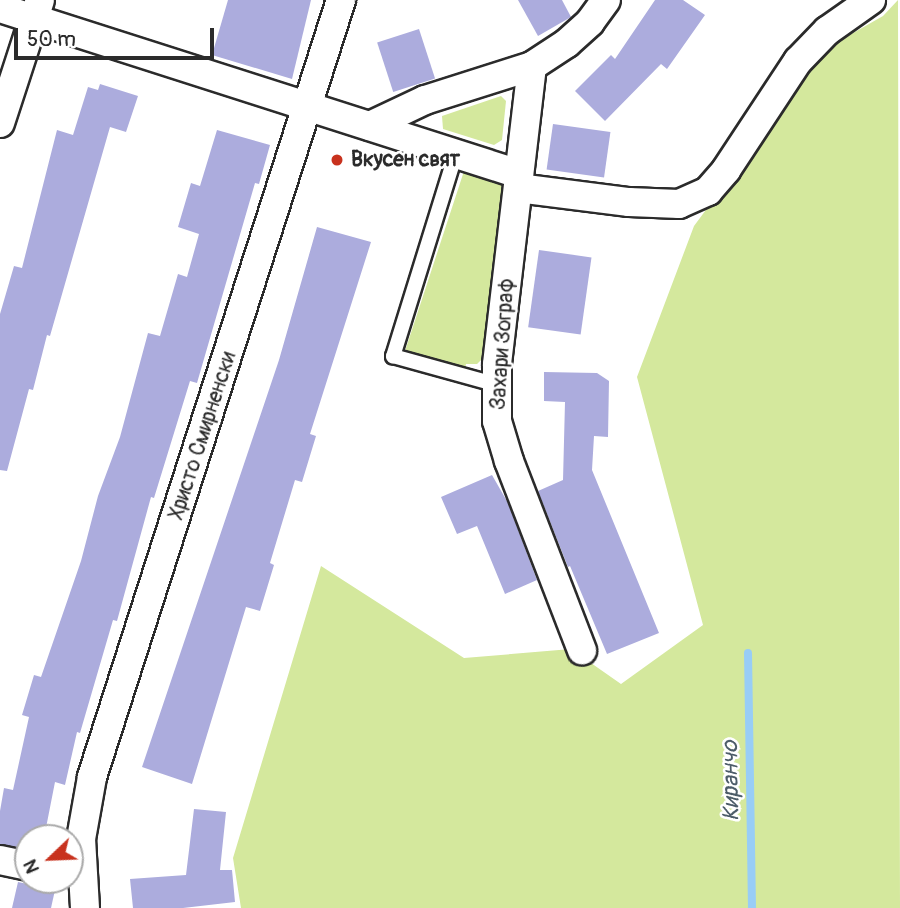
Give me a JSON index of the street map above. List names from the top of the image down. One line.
{"streets":{"street":["Захари Зограф","Христо Смирненски"]},"water":["Киранчо"],"places":["Вкусен свят"],"scale_bar":"50 m","north":"bottom left"}
